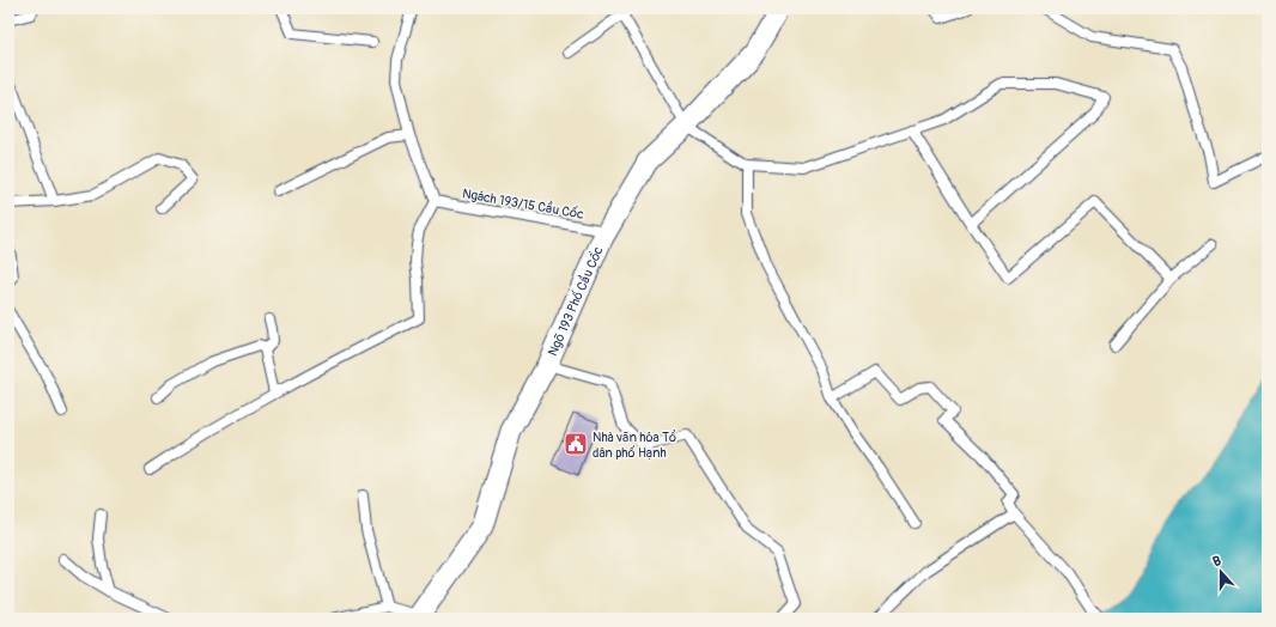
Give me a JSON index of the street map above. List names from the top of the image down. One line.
{"streets":{"street":["Ngõ 193 Phố Cầu Cốc"],"lane":["Ngách 193/15 Cầu Cốc"]},"crossings":[["Ngách 193/15 Cầu Cốc","Ngõ 193 Phố Cầu Cốc"]],"places":{"public building":["Nhà văn hóa Tổ dân phố Hạnh"]},"north":"top"}
